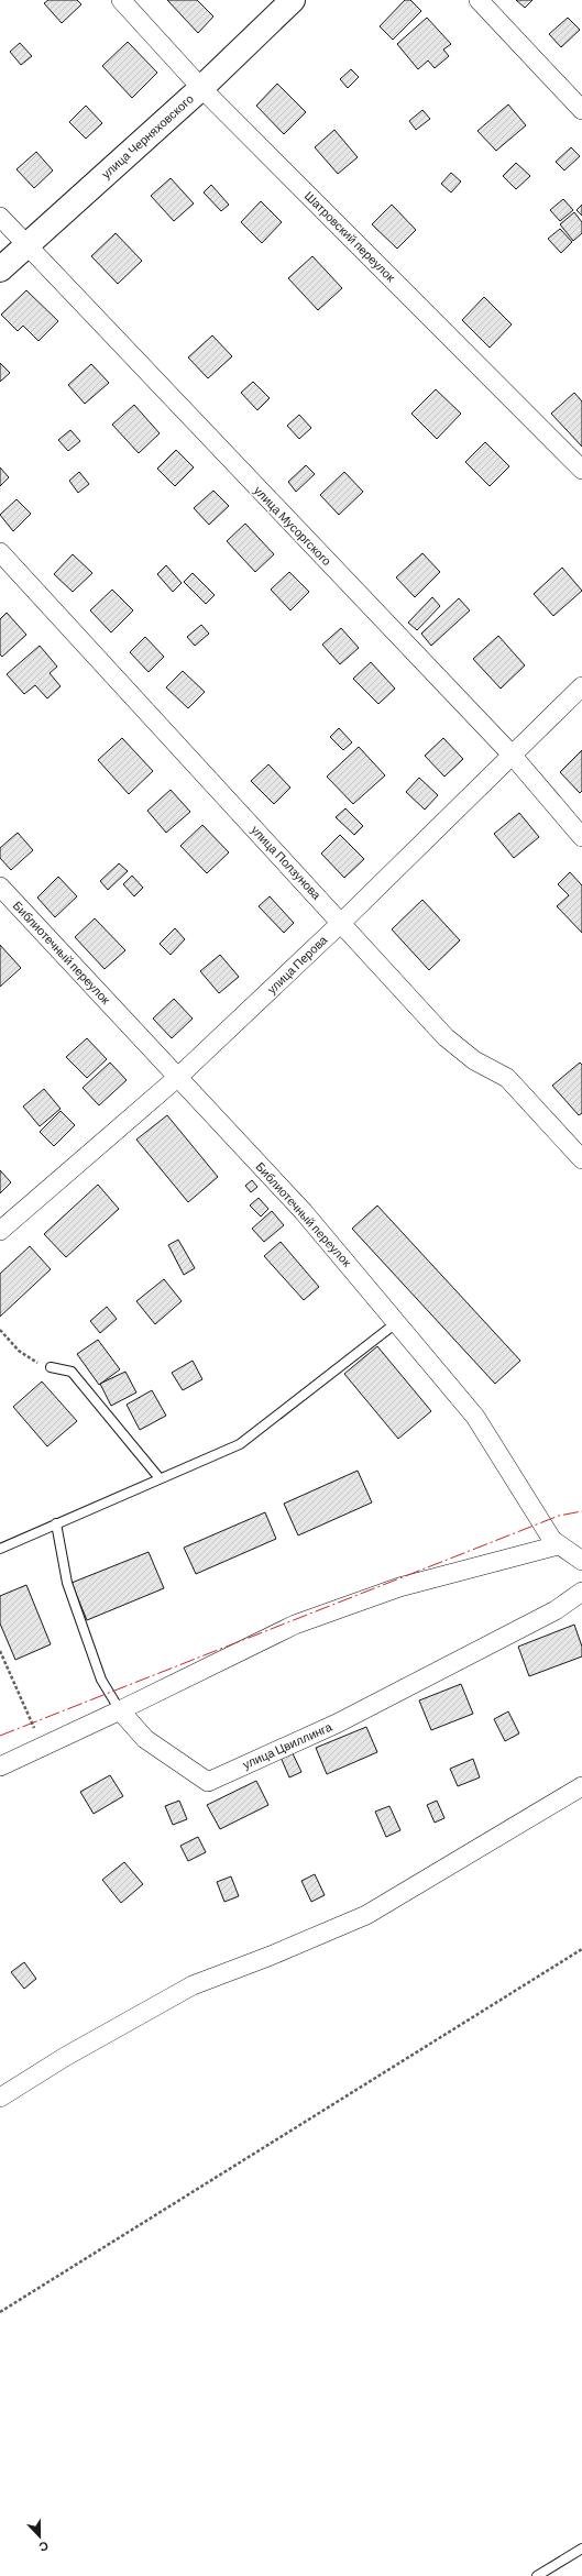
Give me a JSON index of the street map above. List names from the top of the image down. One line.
{"streets":{"street":["улица Черняховского","Шатровский переулок","улица Мусоргского","улица Ползунова","Библиотечный переулок","улица Перова","улица Цвиллинга"]},"crossings":[["улица Черняховского","Шатровский переулок"],["улица Черняховского","улица Мусоргского"],["улица Мусоргского","улица Перова"],["улица Ползунова","улица Перова"],["Библиотечный переулок","улица Перова"]],"north":"bottom"}
